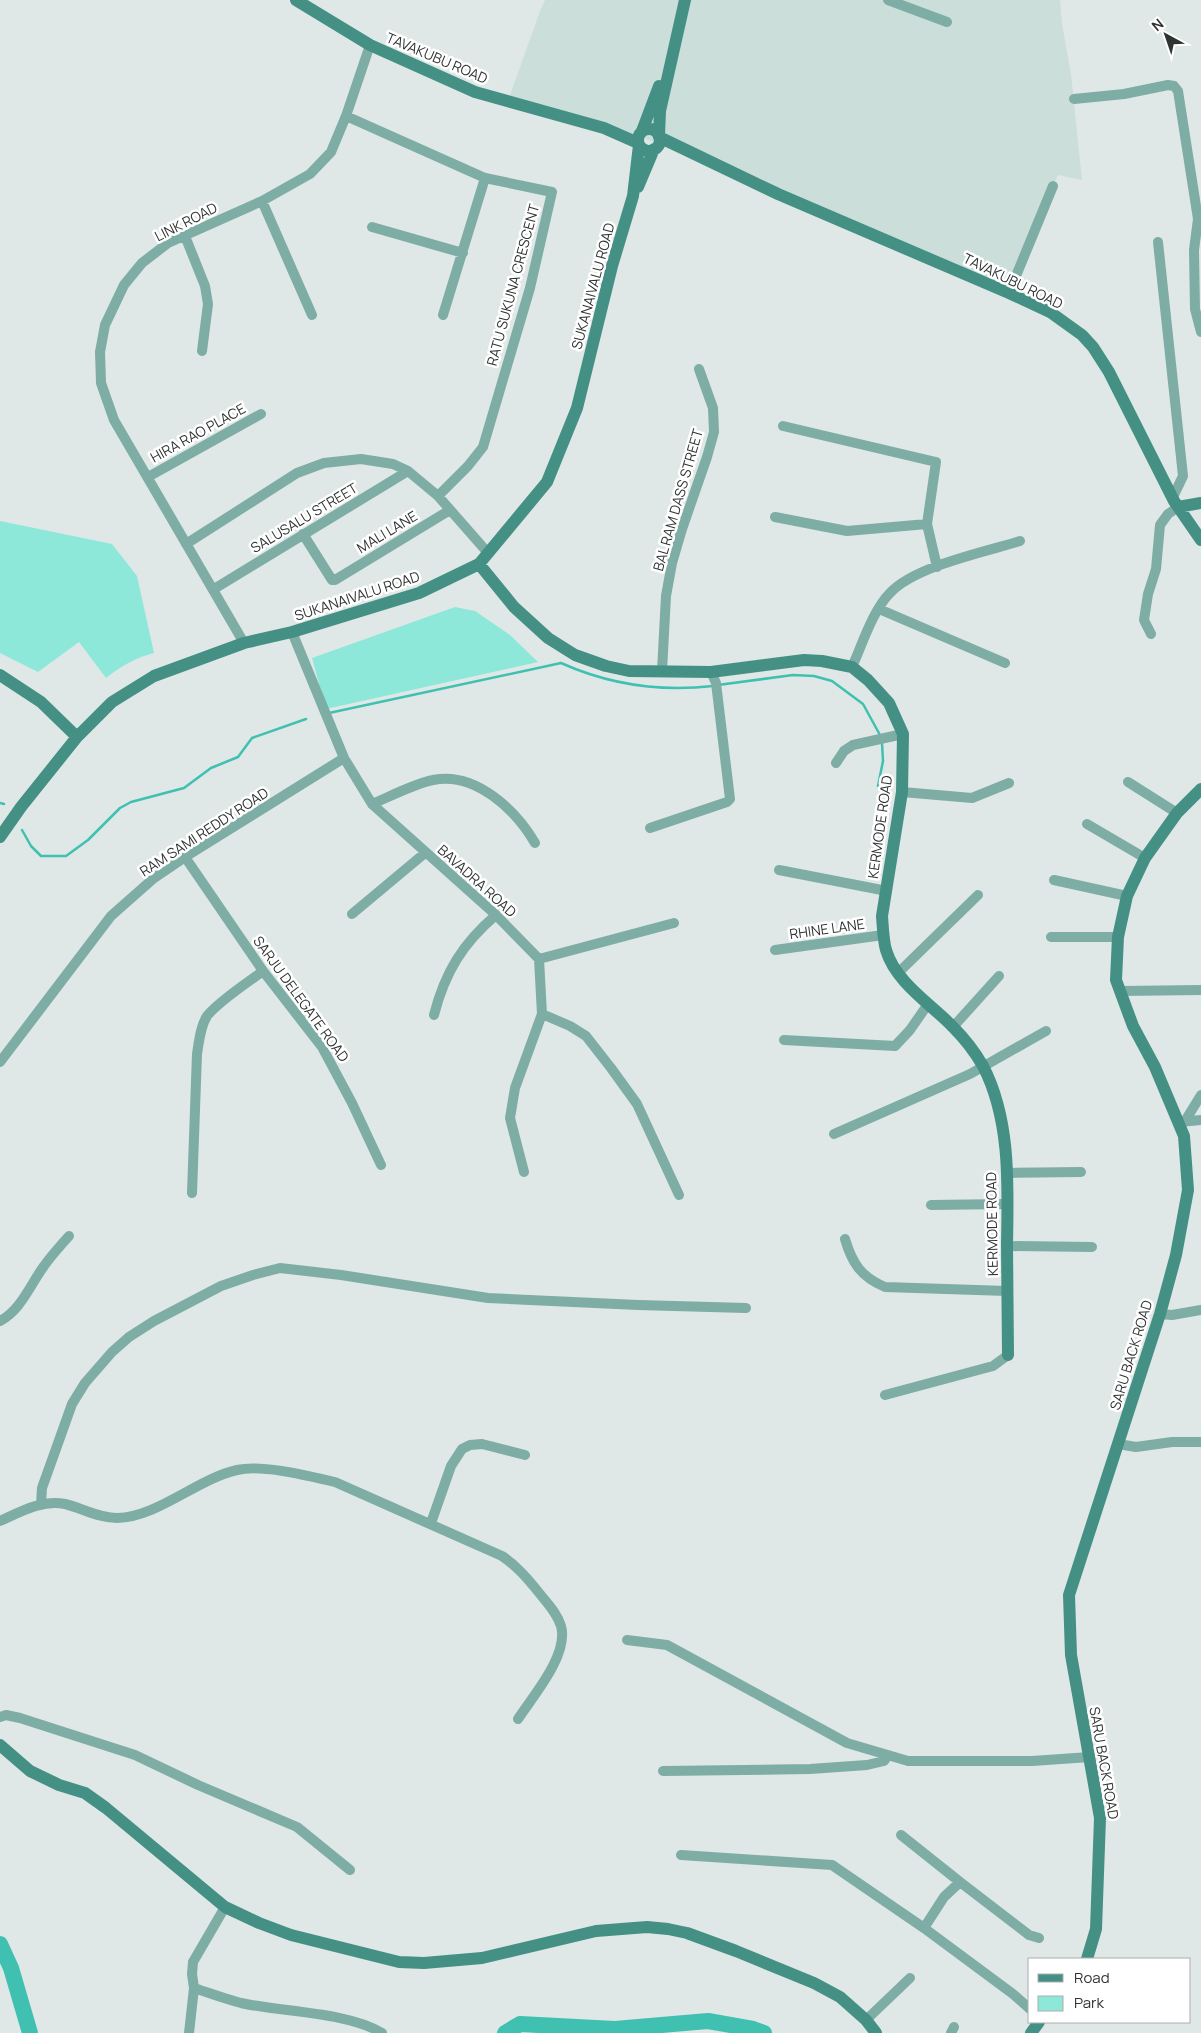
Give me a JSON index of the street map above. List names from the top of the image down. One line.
{"streets":{"main road":["TAVAKUBU ROAD","SUKANAIVALU ROAD","KERMODE ROAD","SARU BACK ROAD"],"street":["LINK ROAD","RATU SUKUNA CRESCENT","HIRA RAO PLACE","BAL RAM DASS STREET","SALUSALU STREET","MALI LANE","RAM SAMI REDDY ROAD","BAVADRA ROAD","RHINE LANE","SARJU DELEGATE ROAD"]},"crossings":[["TAVAKUBU ROAD","LINK ROAD"],["TAVAKUBU ROAD","SUKANAIVALU ROAD"],["LINK ROAD","RATU SUKUNA CRESCENT"],["LINK ROAD","SUKANAIVALU ROAD"],["LINK ROAD","HIRA RAO PLACE"],["LINK ROAD","SALUSALU STREET"],["SUKANAIVALU ROAD","BAVADRA ROAD"],["SALUSALU STREET","MALI LANE"],["KERMODE ROAD","RHINE LANE"],["RAM SAMI REDDY ROAD","BAVADRA ROAD"],["RAM SAMI REDDY ROAD","SARJU DELEGATE ROAD"]],"legend":["Road","Park"],"north":"top left"}
